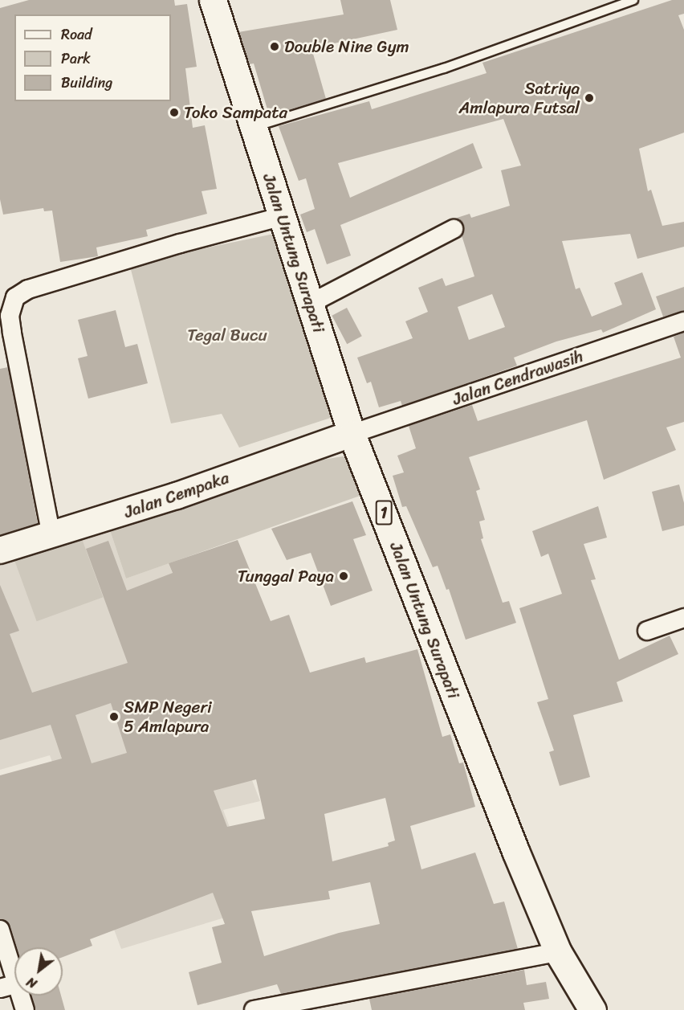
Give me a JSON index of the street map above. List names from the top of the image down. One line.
{"streets":{"highway":["Jalan Untung Surapati","1"],"street":["Jalan Cendrawasih","Jalan Cempaka"]},"crossings":[["Jalan Untung Surapati","Jalan Cendrawasih"],["Jalan Untung Surapati","Jalan Cempaka"],["Jalan Cendrawasih","Jalan Cempaka"]],"parks":["Tegal Bucu"],"places":["Double Nine Gym","Satriya Amlapura Futsal","Toko Sampata","Tunggal Paya","SMP Negeri 5 Amlapura"],"legend":["Road","Park","Building"],"north":"bottom left"}
